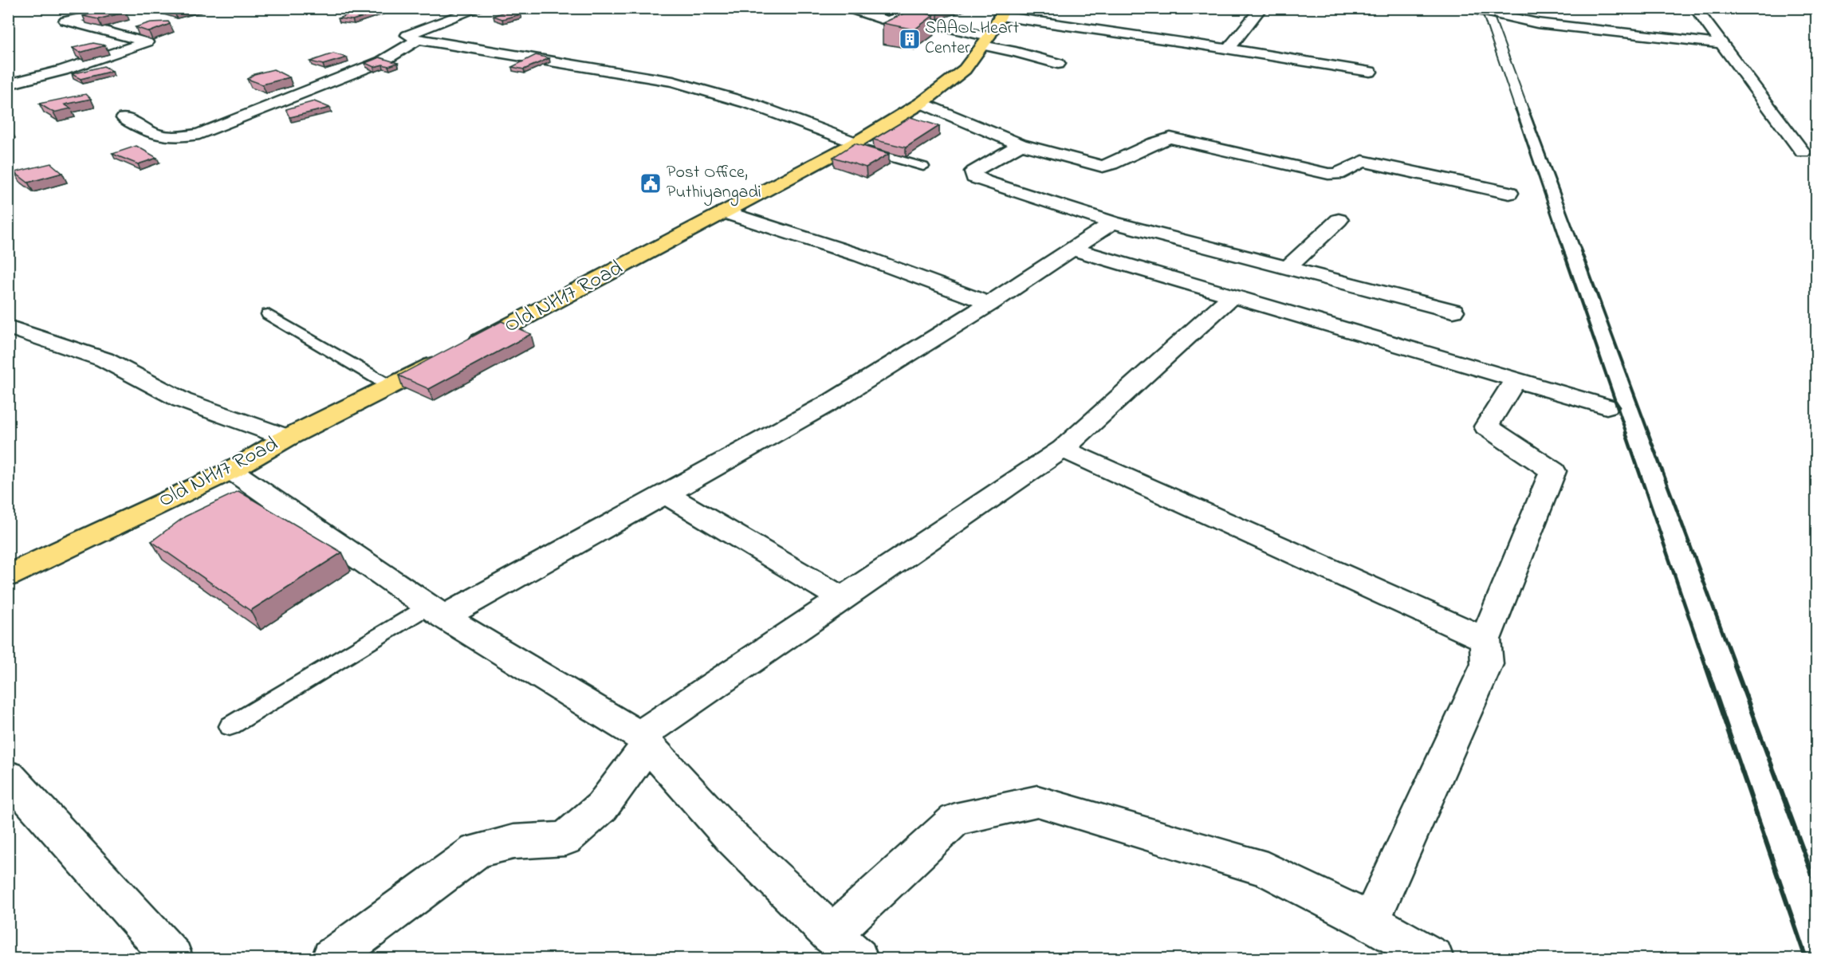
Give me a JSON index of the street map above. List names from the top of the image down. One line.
{"streets":{"main road":["Old NH17 Road"]},"places":{"building":["SAAOL Heart Center"],"public building":["Post Office, Puthiyangadi"]}}
